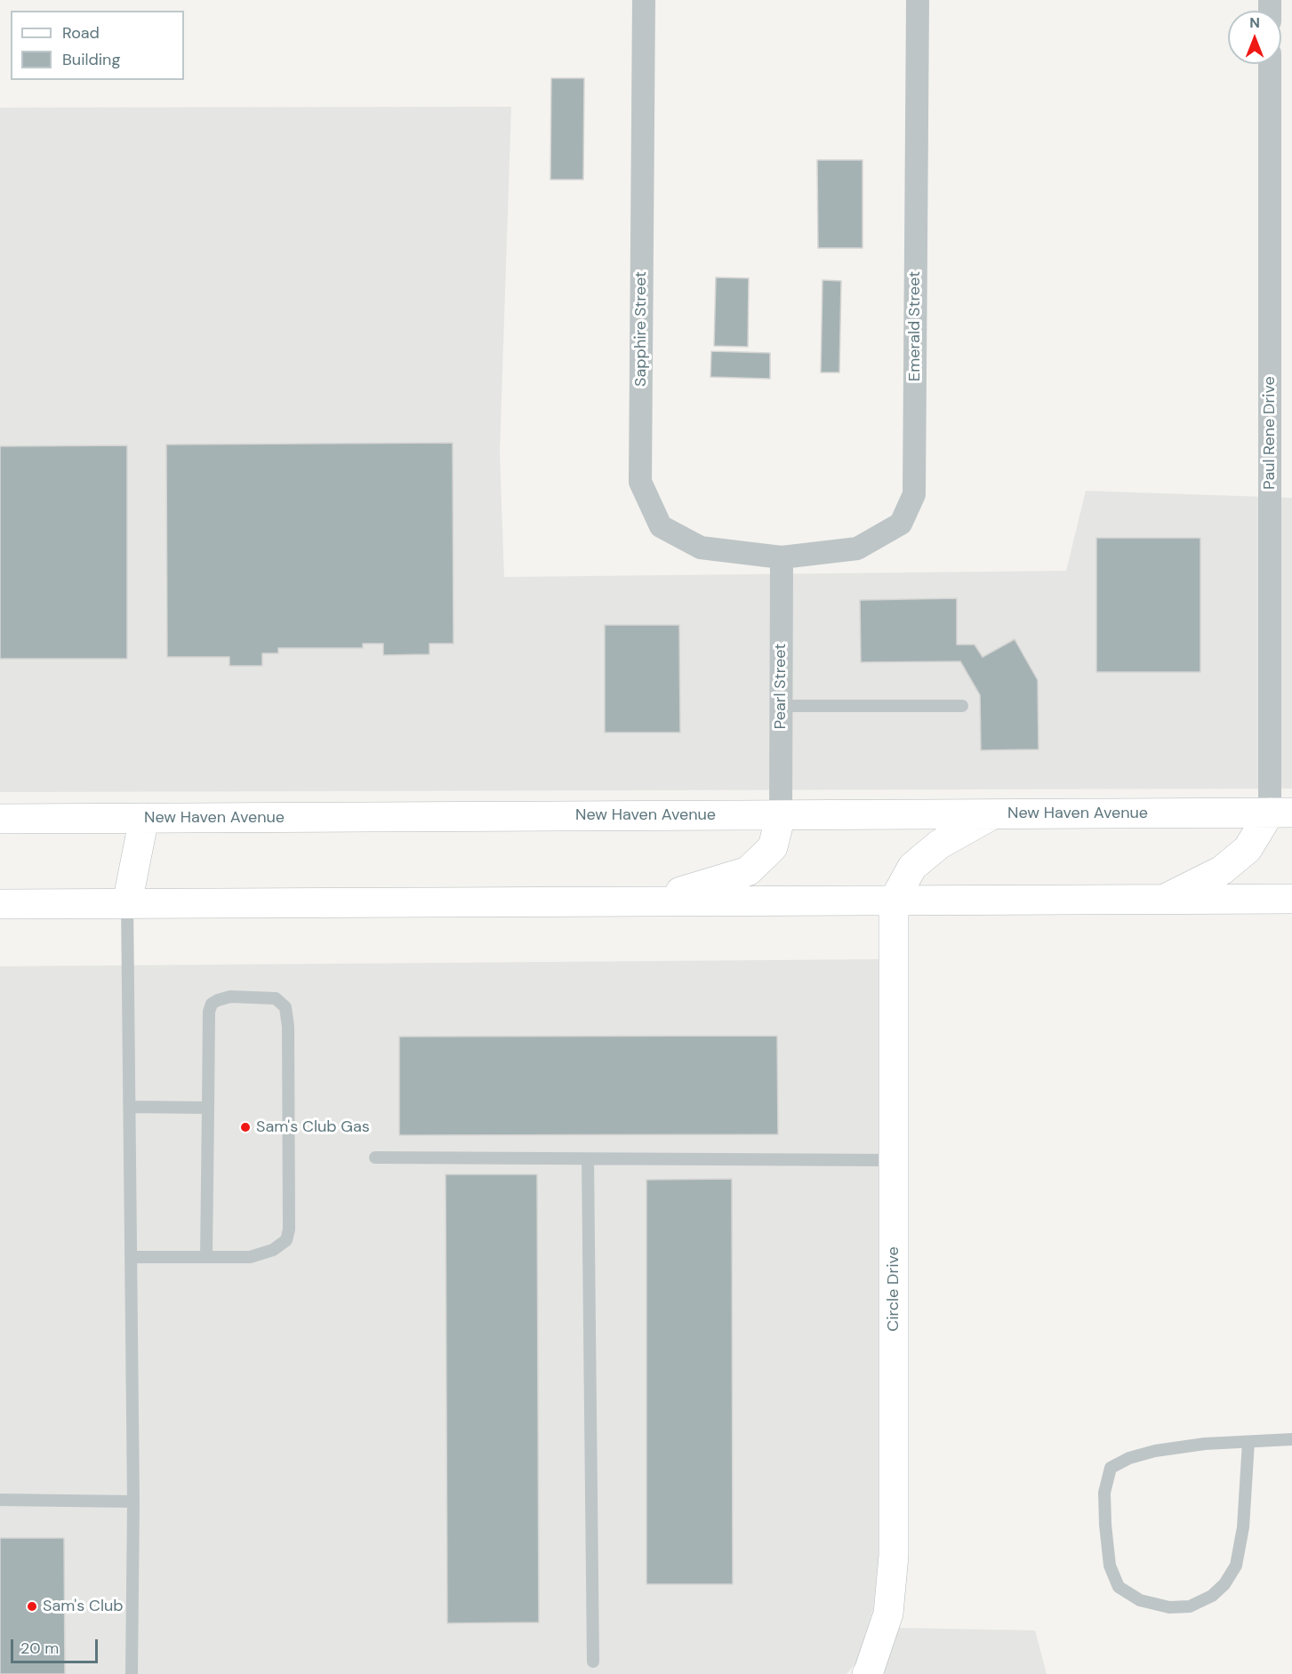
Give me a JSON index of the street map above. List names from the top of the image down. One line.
{"streets":{"main road":["New Haven Avenue","Circle Drive"],"street":["Emerald Street","Sapphire Street","Paul Rene Drive","Pearl Street"]},"crossings":[["Emerald Street","Sapphire Street"],["Emerald Street","Pearl Street"],["Sapphire Street","Pearl Street"],["Paul Rene Drive","New Haven Avenue"],["Pearl Street","New Haven Avenue"]],"places":["Sam's Club Gas","Sam's Club"],"legend":["Road","Building"],"scale_bar":"20 m","north":"top"}
